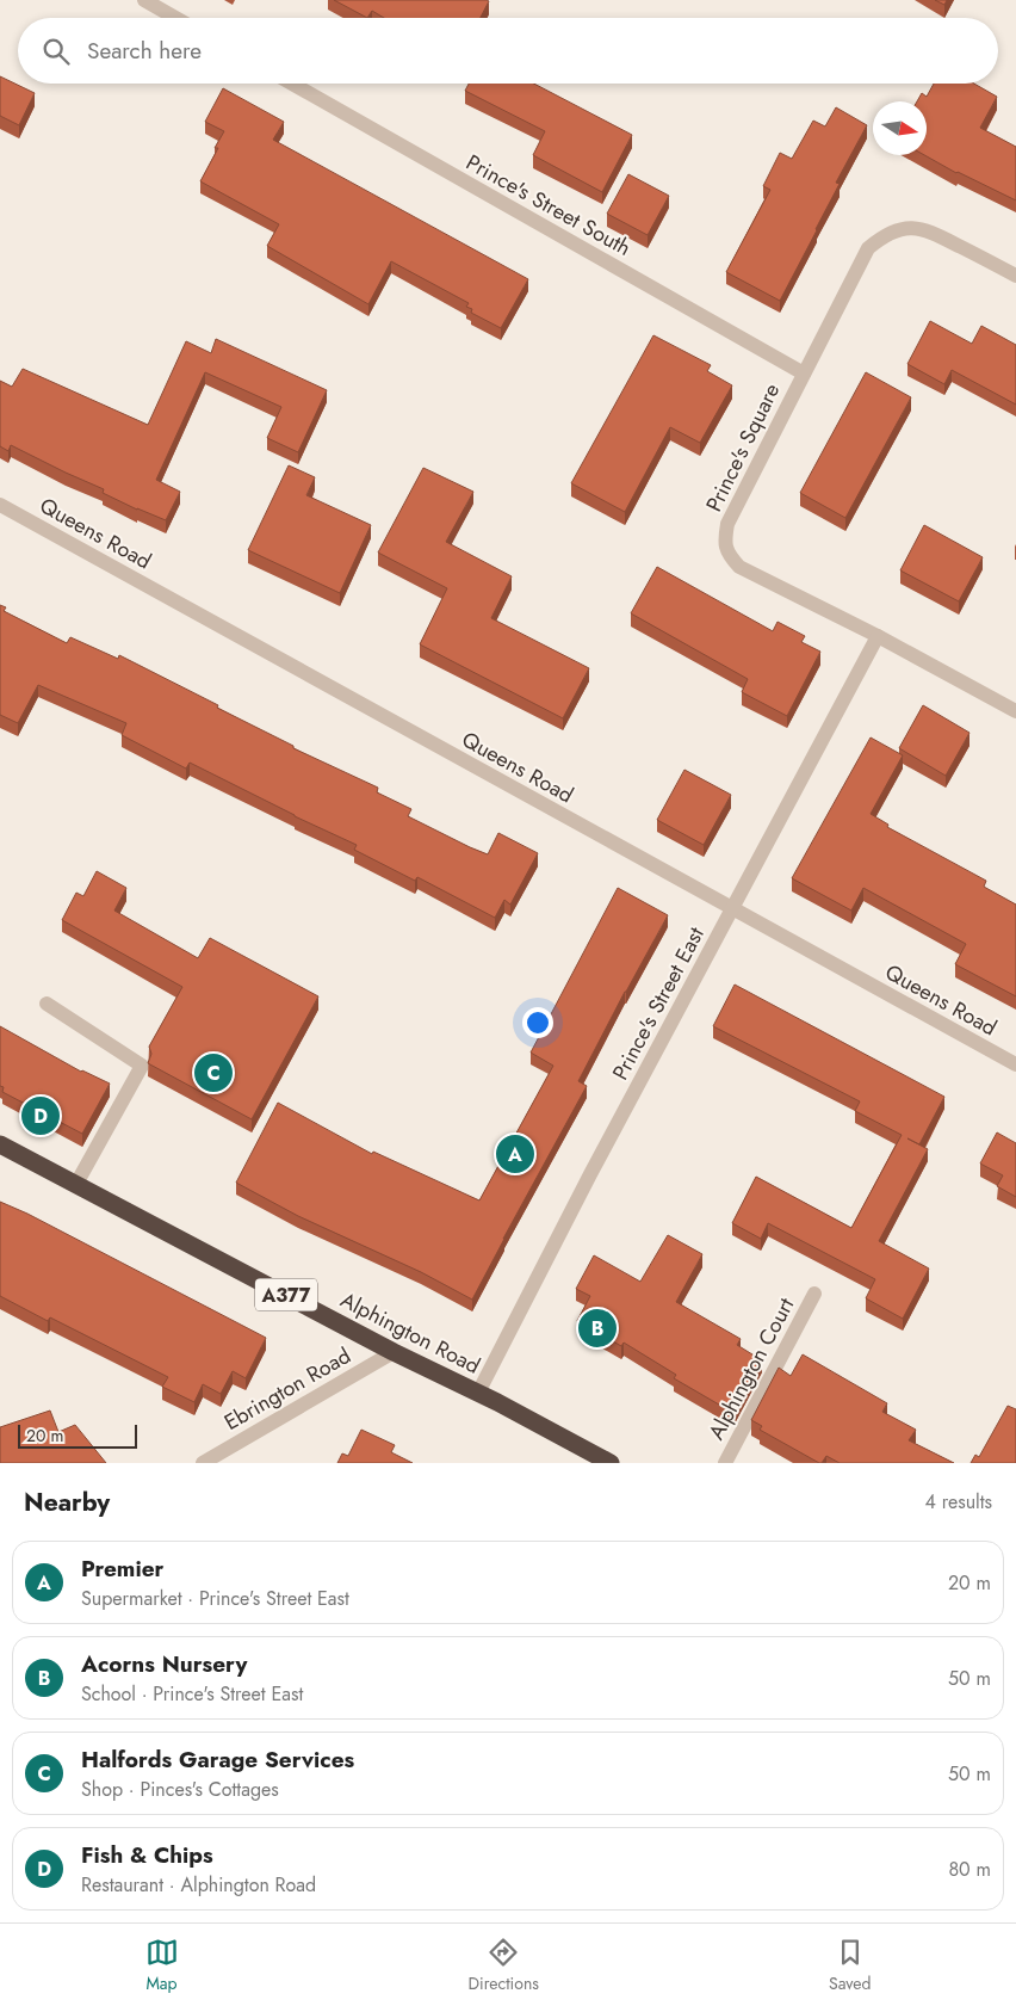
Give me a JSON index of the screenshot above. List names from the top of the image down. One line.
{"streets":{"highway":["A377","Alphington Road"],"street":["Prince's Street South","Prince's Square","Queens Road","Prince's Street East","Alphington Court","Ebrington Road"]},"crossings":[["Prince's Street South","Prince's Square"],["Prince's Square","Prince's Street East"],["Queens Road","Prince's Street East"],["Prince's Street East","Alphington Road"],["Alphington Road","Ebrington Road"]],"scale_bar":"20 m","north":"right","page":{"search":"Search here","pins":["C","D","A","B"],"scale":"20 m","heading":["Nearby","4 results"],"list":[{"mark":"A","name":"Premier","note":"Supermarket · Prince's Street East","value":"20 m"},{"mark":"B","name":"Acorns Nursery","note":"School · Prince's Street East","value":"50 m"},{"mark":"C","name":"Halfords Garage Services","note":"Shop · Pinces's Cottages","value":"50 m"},{"mark":"D","name":"Fish & Chips","note":"Restaurant · Alphington Road","value":"80 m"}],"nav":["Map","Directions","Saved"]}}
